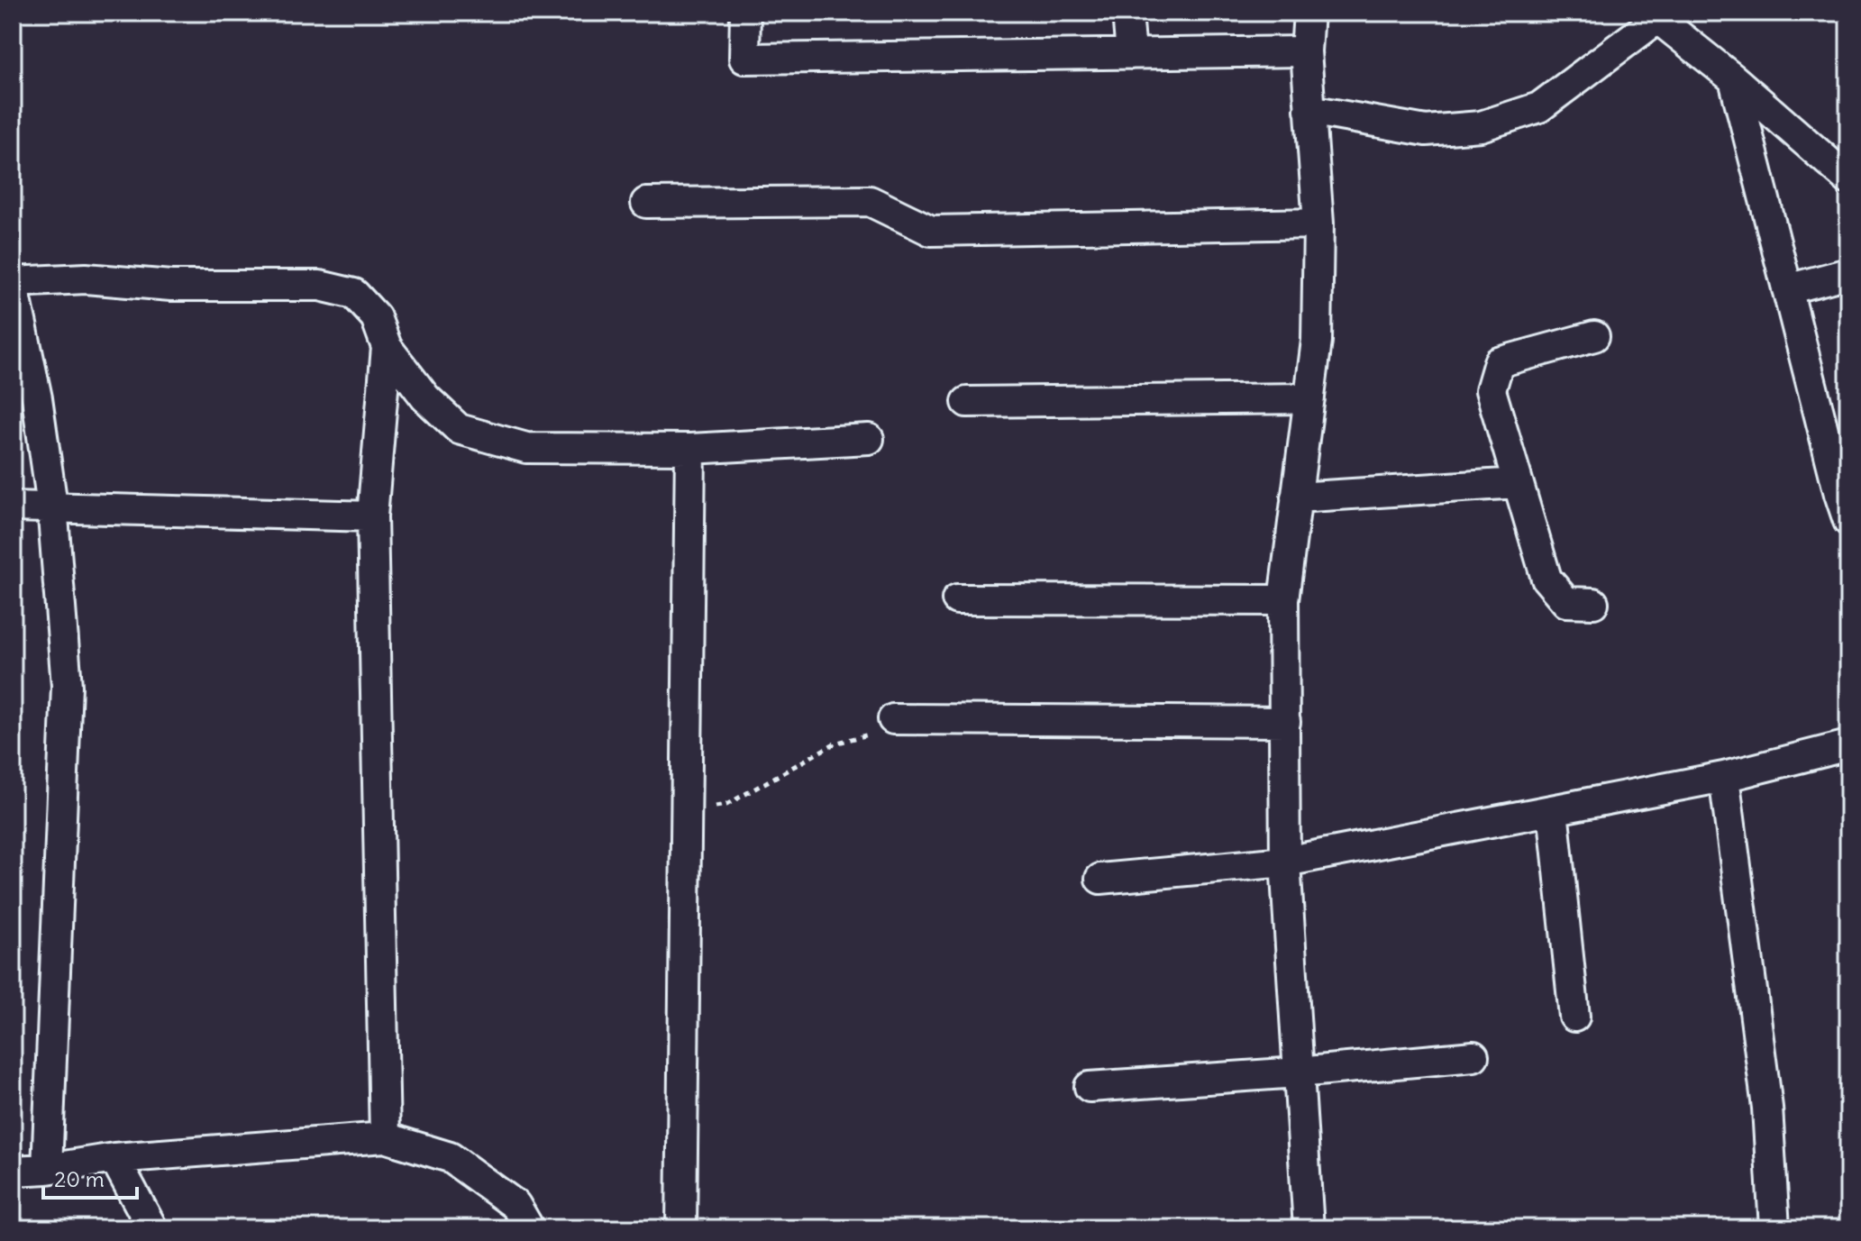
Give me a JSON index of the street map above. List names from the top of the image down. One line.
{"scale_bar":"20 m"}
